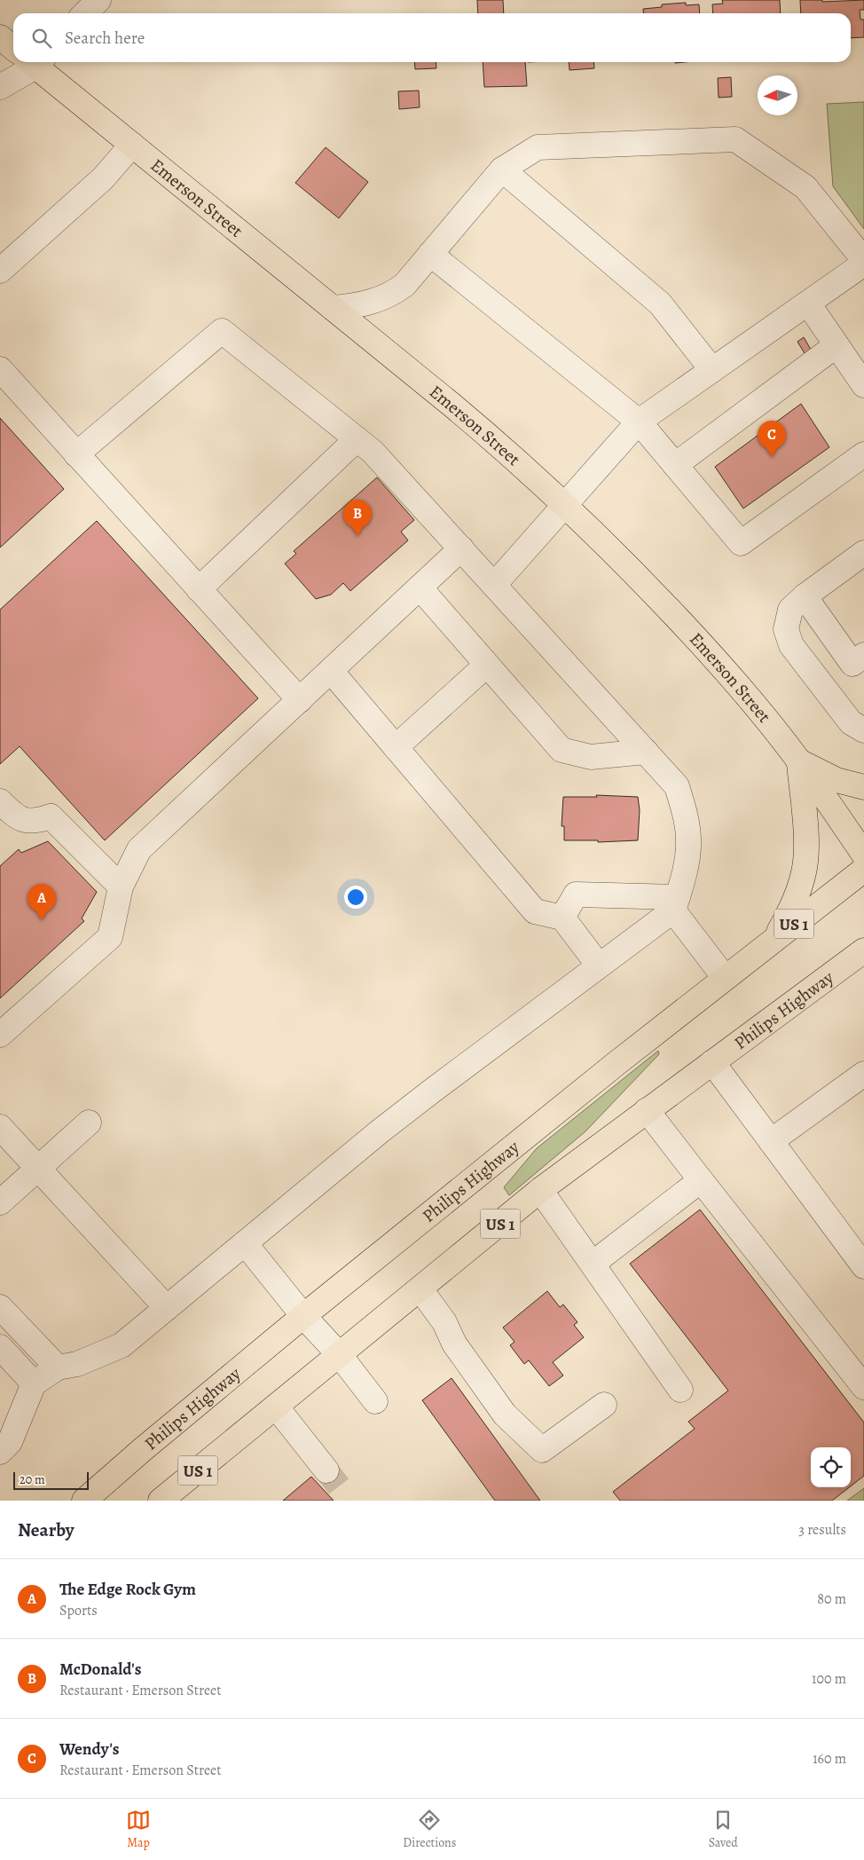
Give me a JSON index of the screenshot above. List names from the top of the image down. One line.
{"streets":{"main road":["Emerson Street","US 1","Philips Highway"]},"scale_bar":"20 m","north":"left","page":{"search":"Search here","pins":["C","B","A"],"scale":"20 m","heading":["Nearby","3 results"],"list":[{"mark":"A","name":"The Edge Rock Gym","note":"Sports","value":"80 m"},{"mark":"B","name":"McDonald's","note":"Restaurant · Emerson Street","value":"100 m"},{"mark":"C","name":"Wendy's","note":"Restaurant · Emerson Street","value":"160 m"}],"nav":["Map","Directions","Saved"]}}
